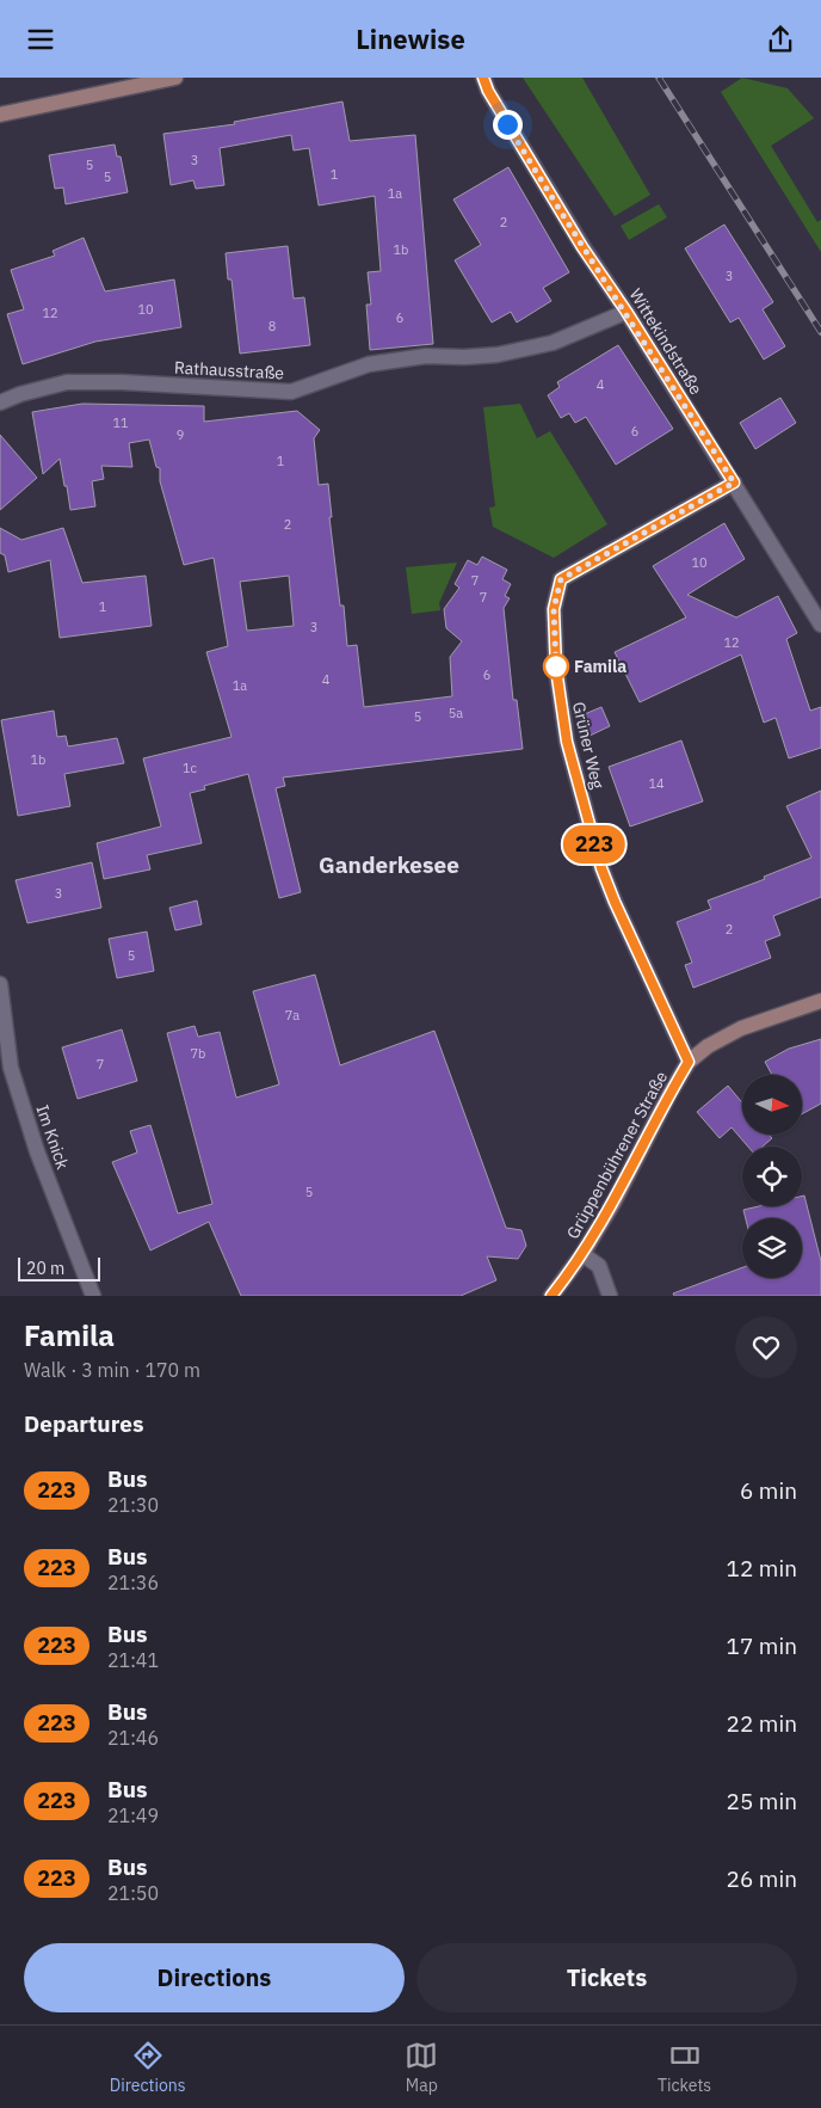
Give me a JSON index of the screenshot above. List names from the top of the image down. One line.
{"streets":{"street":["Wittekindstraße","Rathausstraße","Grüner Weg","Im Knick","Grüppenbührener Straße"]},"crossings":[["Wittekindstraße","Rathausstraße"],["Wittekindstraße","Grüner Weg"],["Grüner Weg","Grüppenbührener Straße"]],"districts":["Ganderkesee"],"places":["Famila"],"lines":["bus line 223"],"house_numbers":["3","5","1","5","1a","2","1b","3","10","12","6","8","4","11","6","9","1","2","10","7","7","1","3","12","6","4","1a","5a","5","1b","1c","14","3","2","5","7a","7b","7","5"],"scale_bar":"20 m","north":"right","page":{"header":"Linewise","on_map":"223","scale":"20 m","heading":[["Famila","Walk · 3 min · 170 m"],"Departures"],"list":[{"mark":"223","name":"Bus","note":"21:30","value":"6 min"},{"mark":"223","name":"Bus","note":"21:36","value":"12 min"},{"mark":"223","name":"Bus","note":"21:41","value":"17 min"},{"mark":"223","name":"Bus","note":"21:46","value":"22 min"},{"mark":"223","name":"Bus","note":"21:49","value":"25 min"},{"mark":"223","name":"Bus","note":"21:50","value":"26 min"}],"buttons":["Directions","Tickets"],"tabs":["Directions","Map","Tickets"]}}
